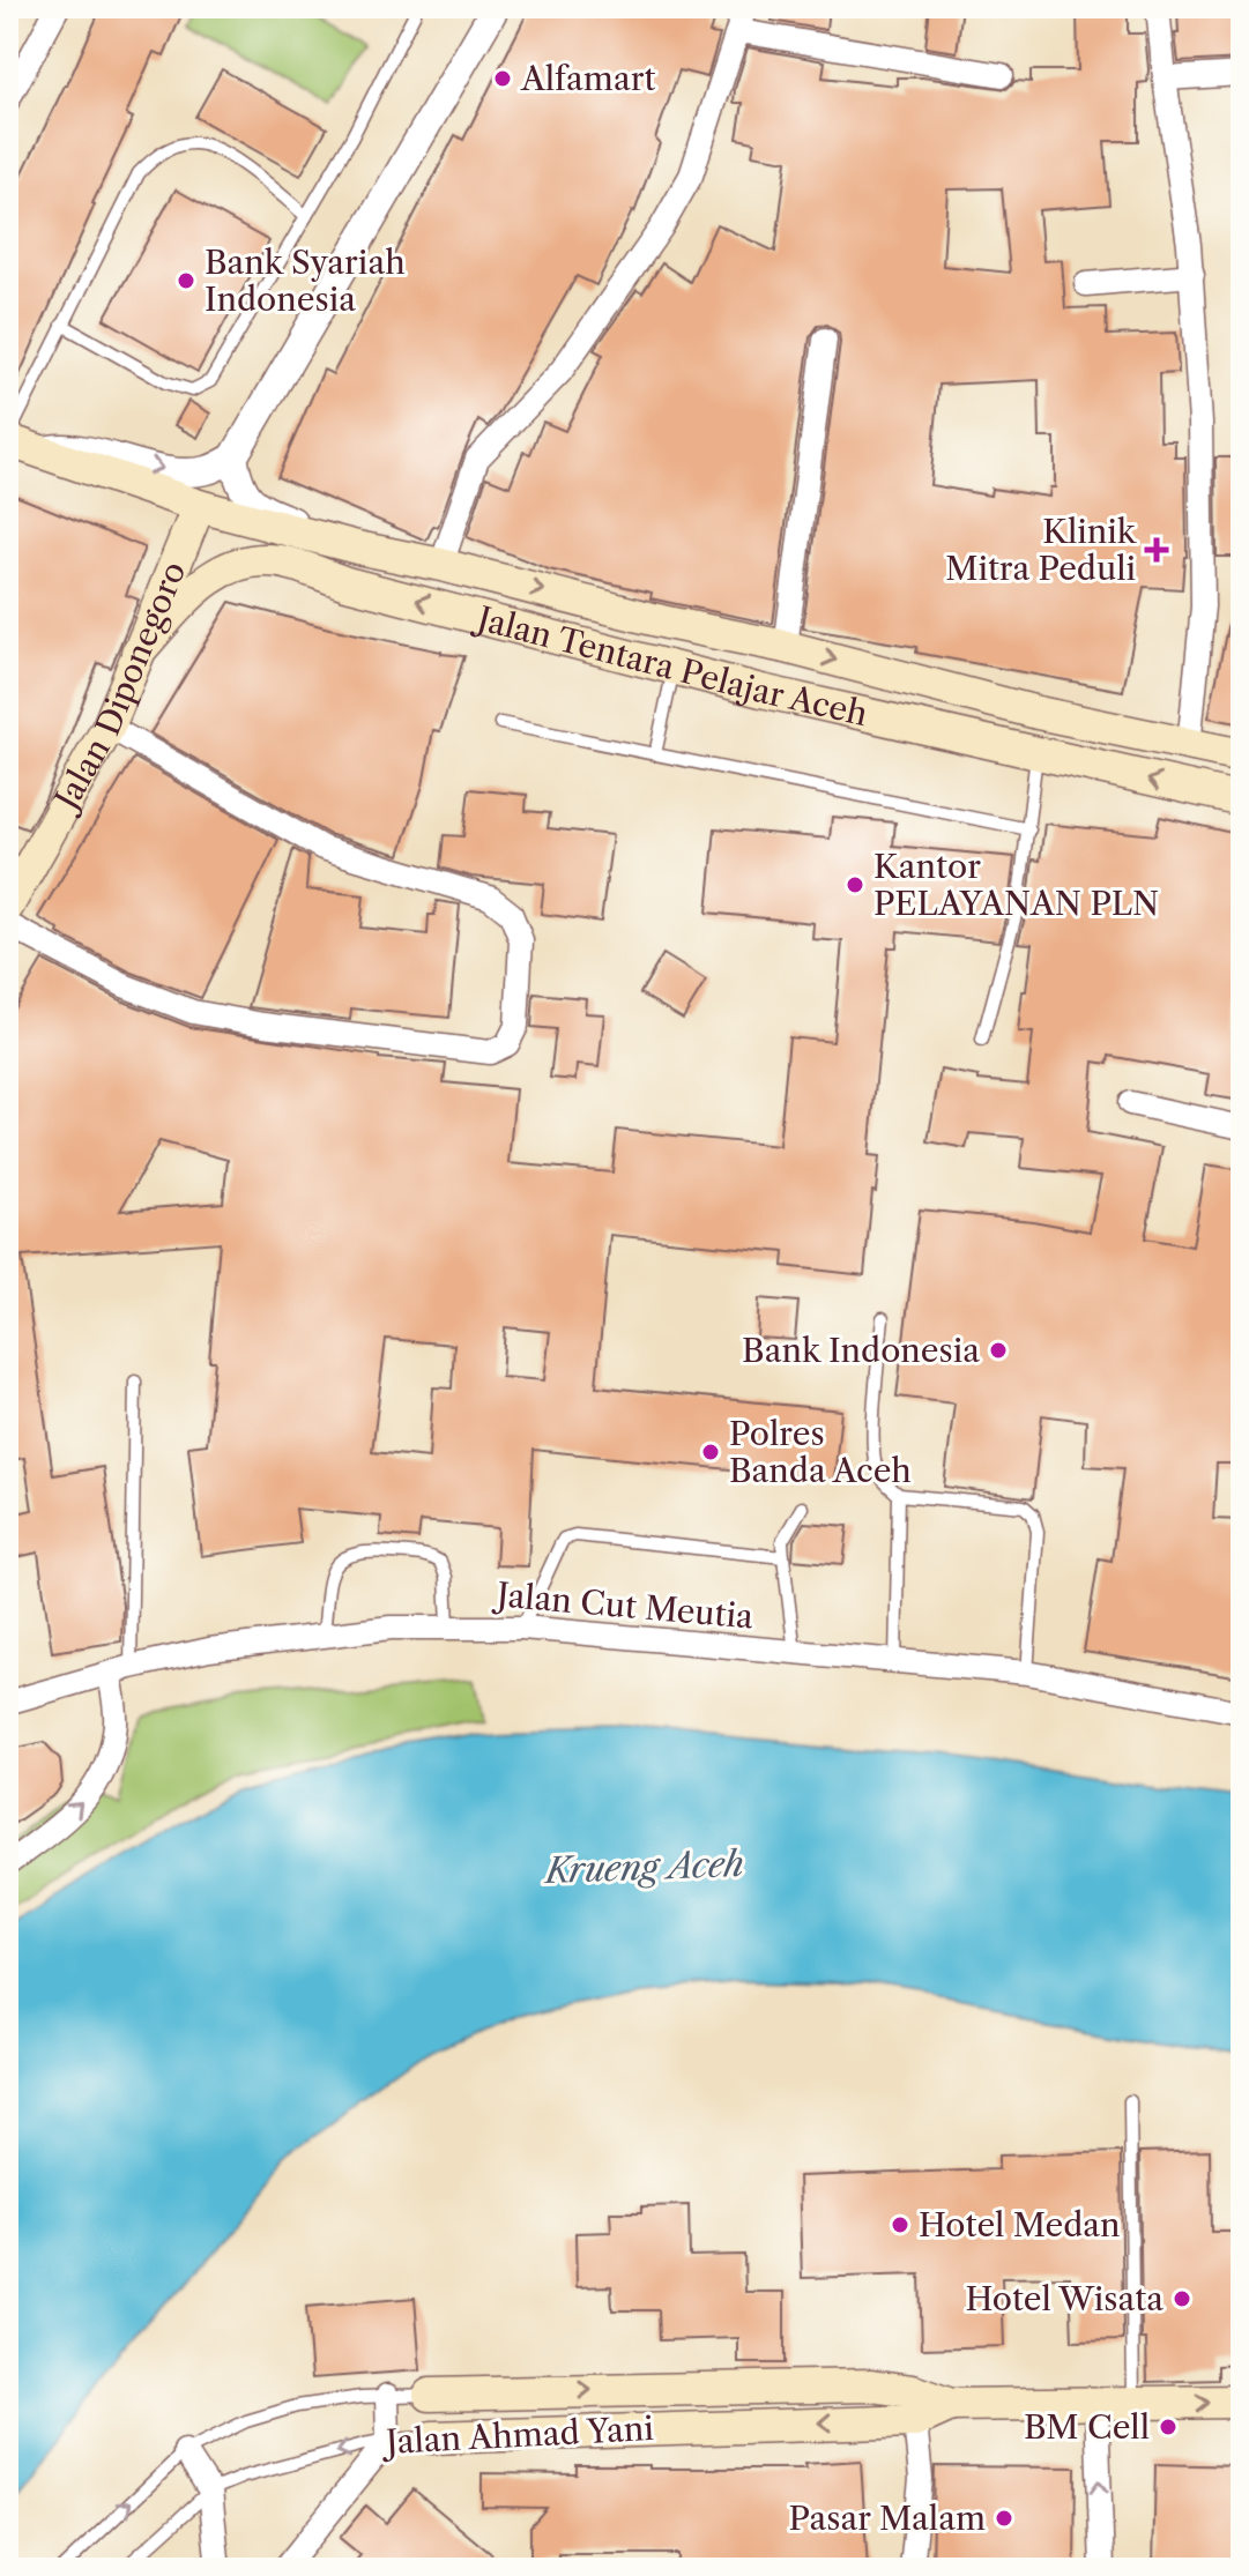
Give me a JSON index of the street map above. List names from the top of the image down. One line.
{"streets":{"main road":["Jalan Tentara Pelajar Aceh","Jalan Diponegoro","Jalan Ahmad Yani"],"street":["Jalan Cut Meutia"]},"crossings":[["Jalan Tentara Pelajar Aceh","Jalan Diponegoro"]],"water":["Krueng Aceh"],"places":{"other":["Alfamart","Bank Syariah Indonesia","Kantor PELAYANAN PLN","Bank Indonesia","Polres Banda Aceh","Hotel Medan","Hotel Wisata","BM Cell","Pasar Malam"],"health":["Klinik Mitra Peduli"]}}
